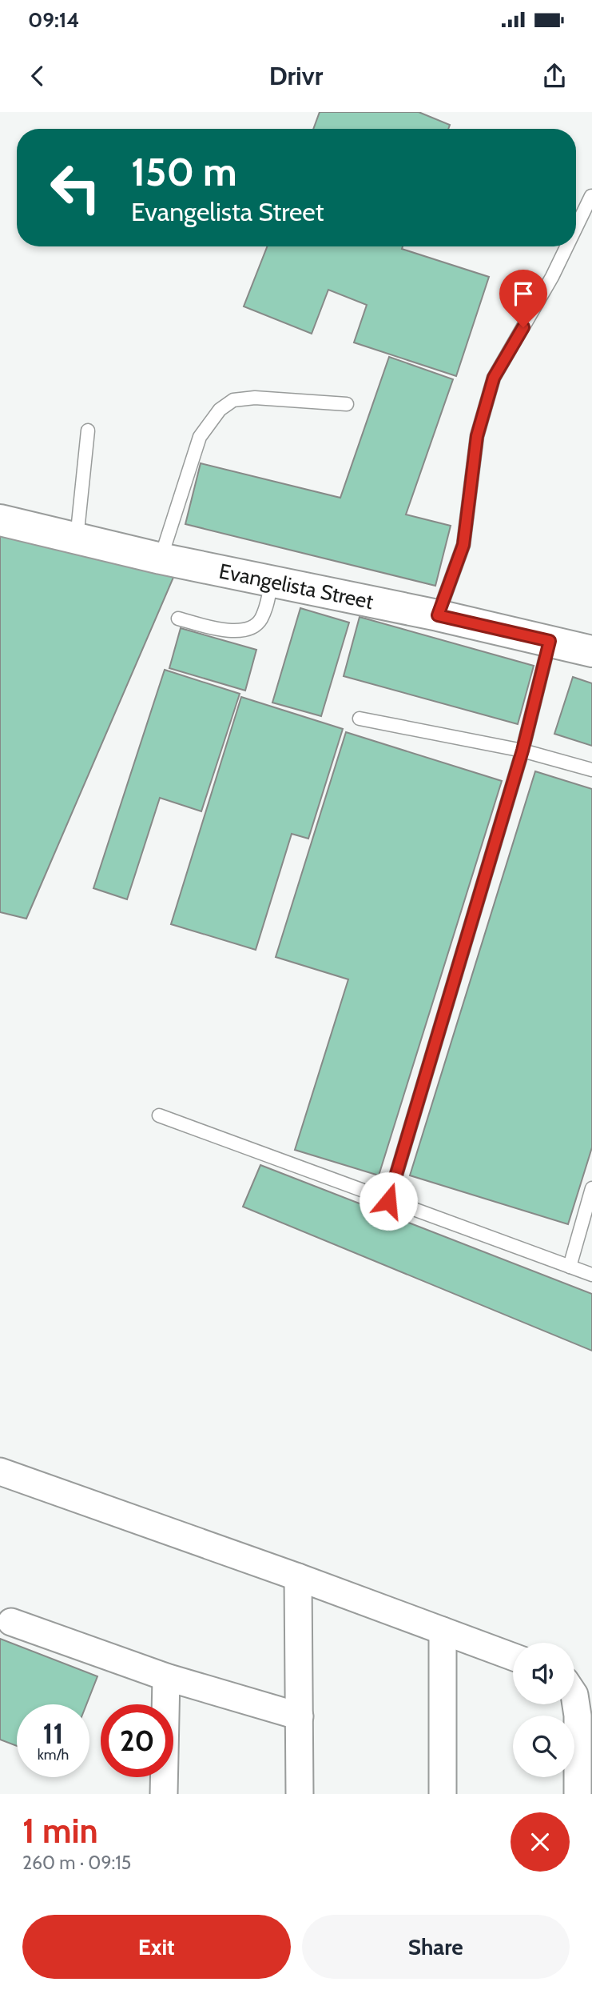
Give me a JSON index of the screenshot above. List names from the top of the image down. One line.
{"streets":{"main road":["Evangelista Street"]},"page":{"status":"09:14","header":"Drivr","turn":["150 m","Evangelista Street"],"speed":"11 km/h","limit":"20","heading":["1 min","260 m · 09:15"],"buttons":["Exit","Share"]}}
